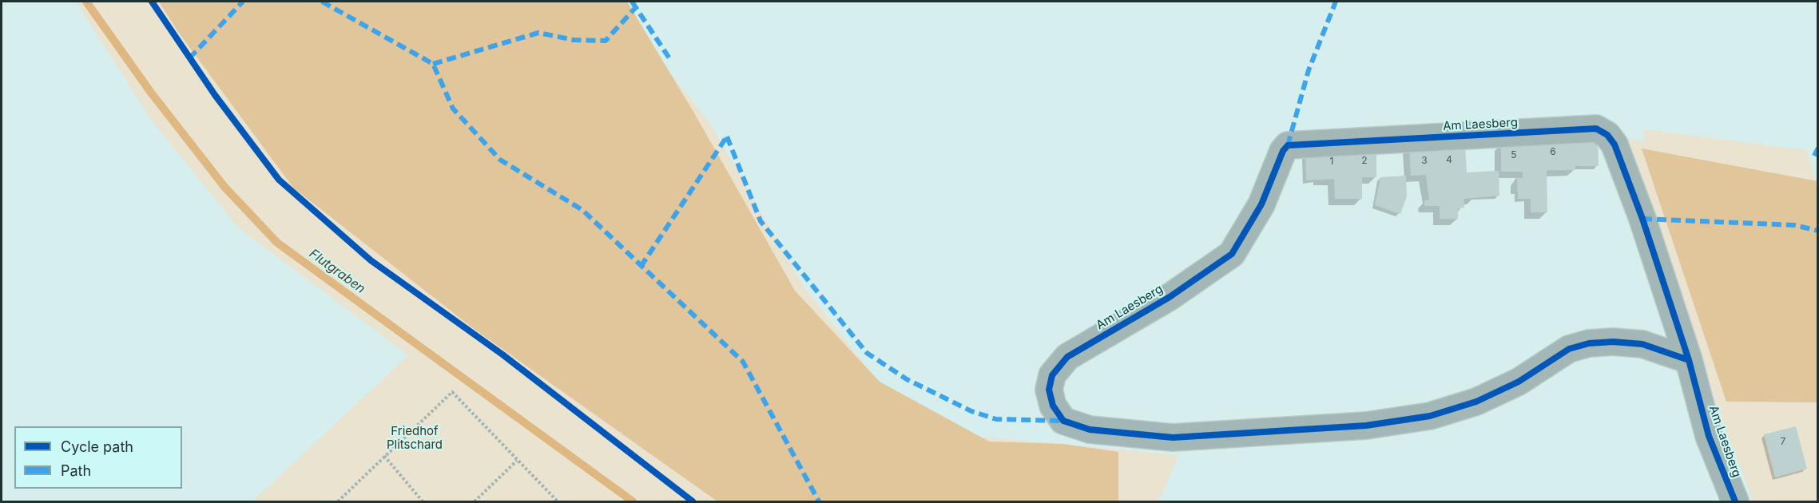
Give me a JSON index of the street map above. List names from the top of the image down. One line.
{"streets":{"street":["Am Laesberg"]},"water":["Flutgraben"],"parks":["Friedhof Plitschard"],"house_numbers":["6","5","4","2","3","1","7"],"legend":["Cycle path","Path"]}
